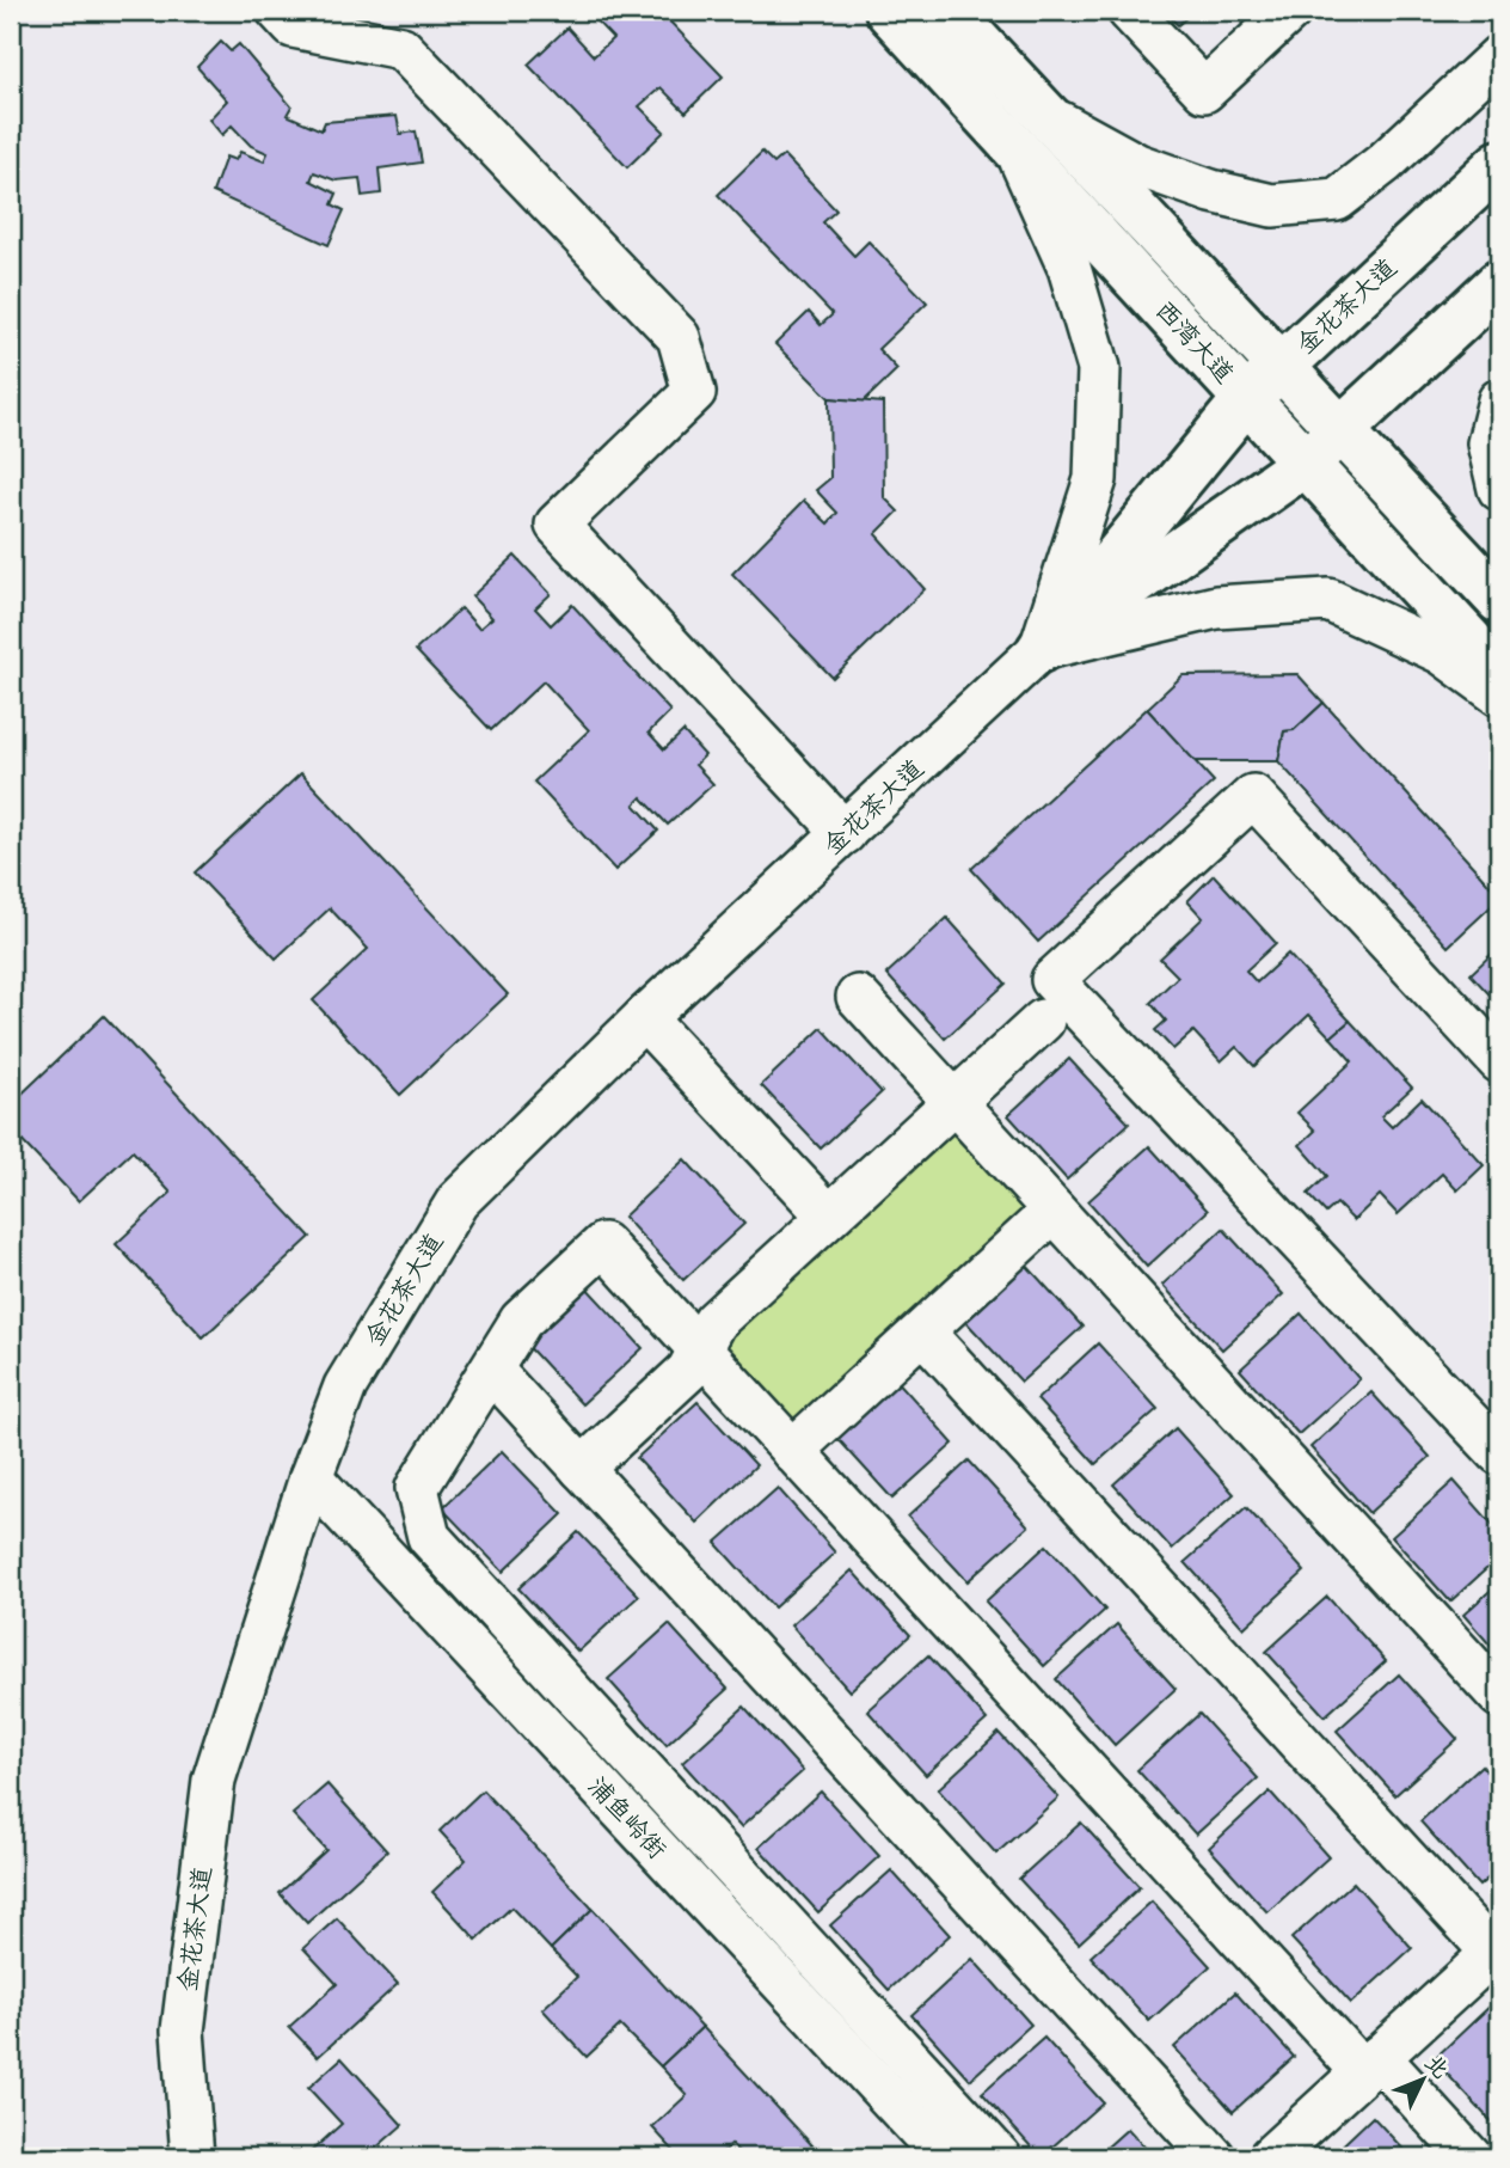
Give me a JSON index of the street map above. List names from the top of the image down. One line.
{"streets":{"main road":["金花茶大道","西湾大道"],"street":["浦鱼岭街"]},"crossings":[["金花茶大道","西湾大道"],["金花茶大道","浦鱼岭街"]],"north":"top right"}
